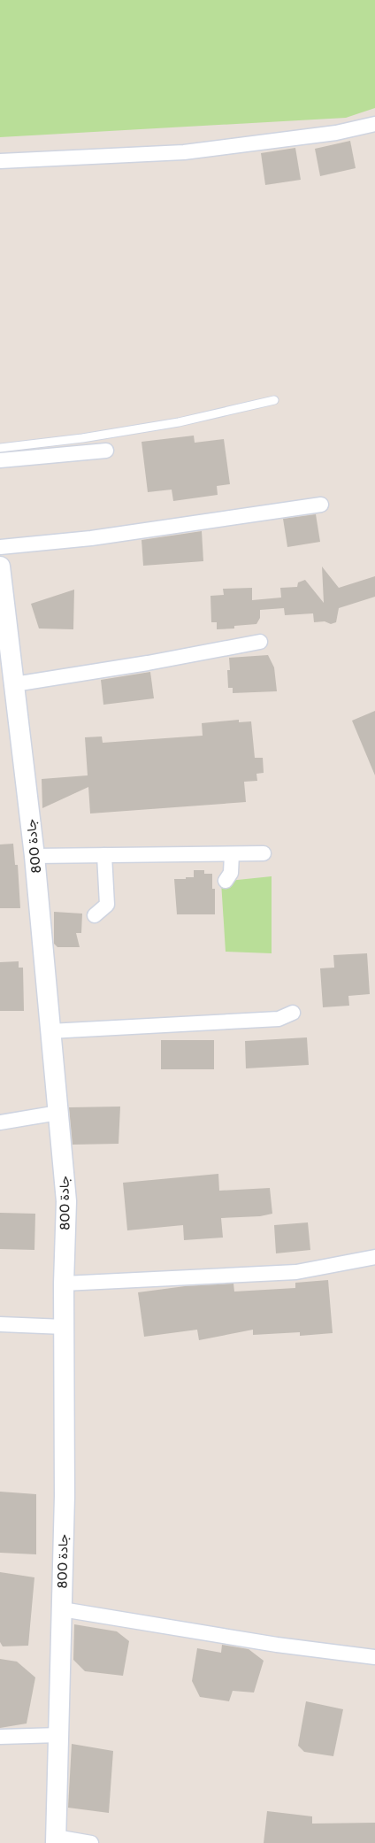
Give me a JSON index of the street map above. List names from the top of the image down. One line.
{"streets":{"main road":["جادة 800"]}}
